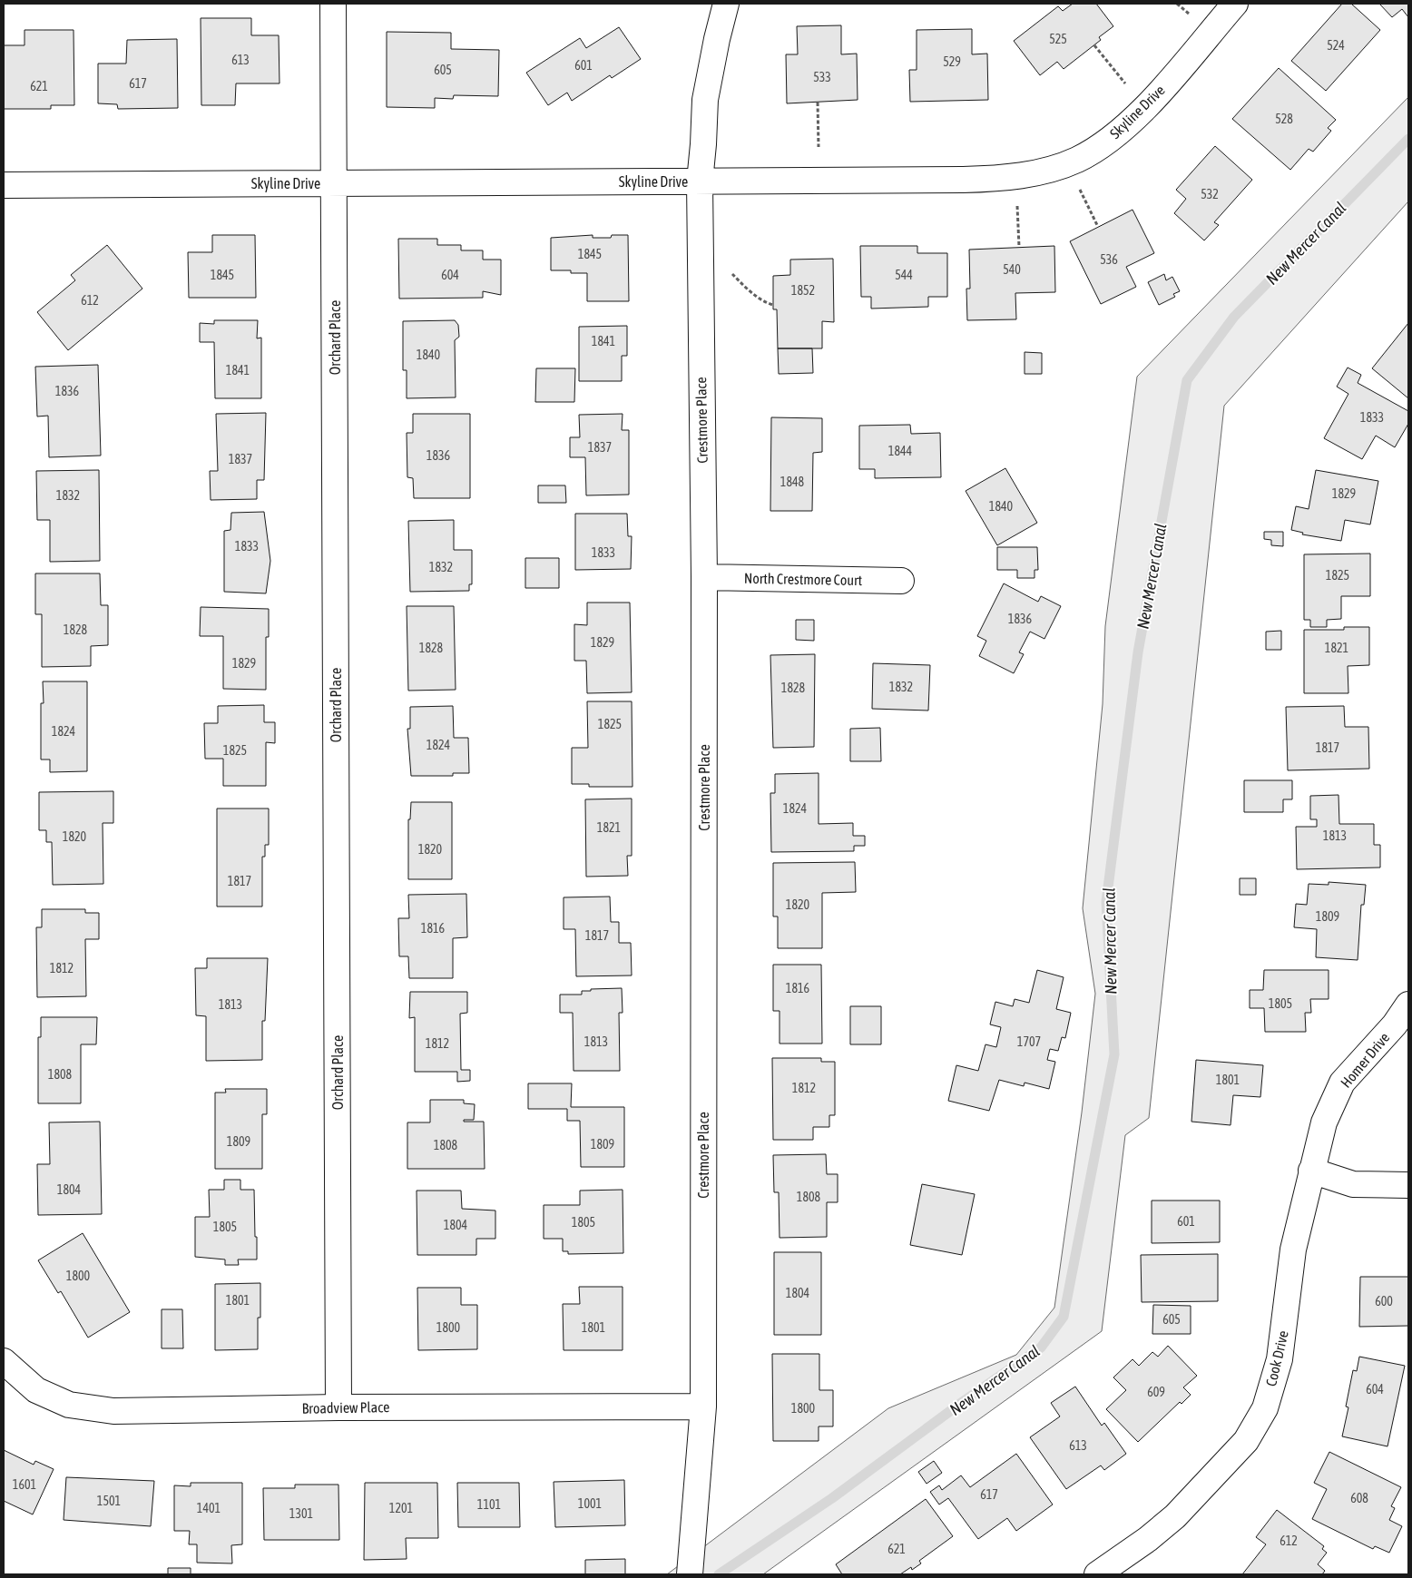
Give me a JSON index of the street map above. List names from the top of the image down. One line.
{"streets":{"street":["Skyline Drive","Orchard Place","Crestmore Place","North Crestmore Court","Homer Drive","Cook Drive","Broadview Place"]},"crossings":[["Skyline Drive","Orchard Place"],["Skyline Drive","Crestmore Place"],["Orchard Place","Broadview Place"],["Crestmore Place","North Crestmore Court"],["Crestmore Place","Broadview Place"],["Homer Drive","Cook Drive"]],"water":["New Mercer Canal"],"house_numbers":["525","524","613","529","601","605","533","617","621","528","532","1845","536","540","1845","604","544","1852","612","1841","1840","1841","1836","1833","1837","1844","1836","1837","1848","1829","1832","1840","1833","1833","1832","1825","1836","1828","1829","1828","1821","1829","1832","1828","1825","1824","1824","1817","1825","1824","1821","1813","1820","1820","1817","1820","1809","1816","1817","1812","1816","1805","1813","1813","1707","1812","1808","1801","1812","1809","1809","1808","1804","1808","601","1805","1804","1805","1800","1804","1801","600","605","1800","1801","604","609","1800","613","1601","617","608","1501","1001","1101","1401","1201","1301","612","621"]}
